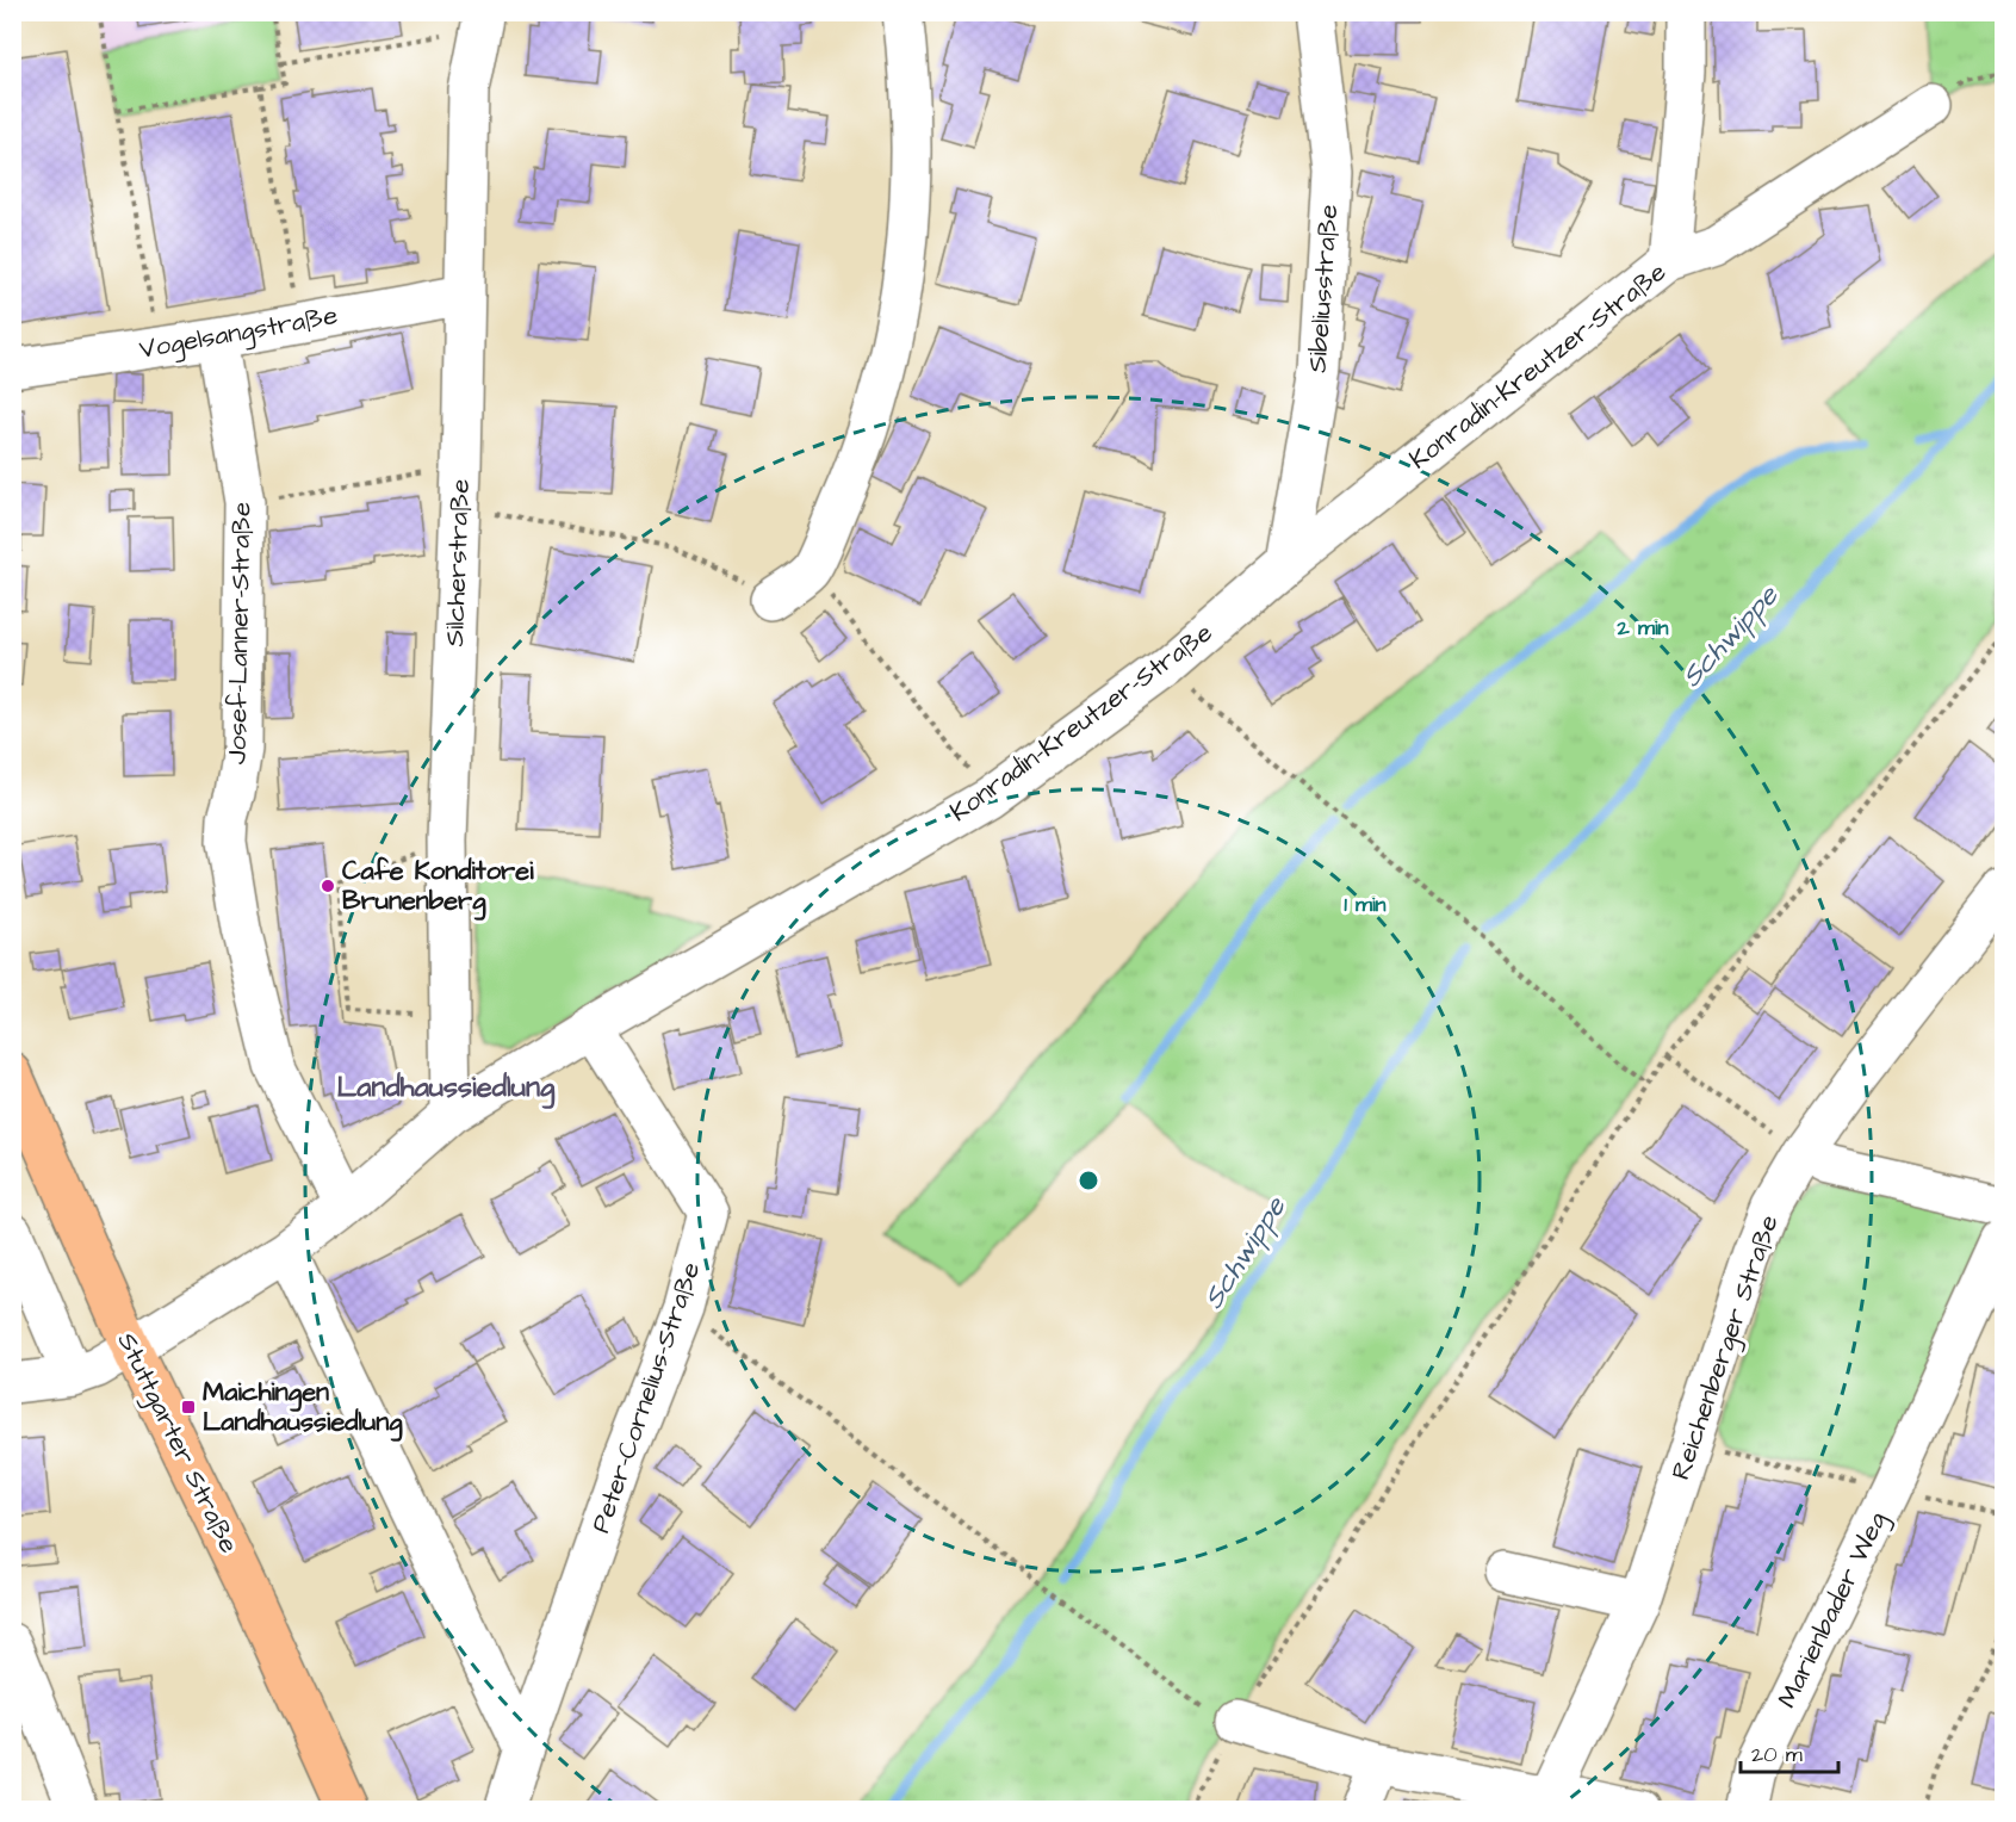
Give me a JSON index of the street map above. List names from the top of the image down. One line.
{"streets":{"main road":["Stuttgarter Straße"],"street":["Sibeliusstraße","Vogelsangstraße","Konradin-Kreutzer-Straße","Silcherstraße","Josef-Lanner-Straße","Reichenberger Straße","Peter-Cornelius-Straße","Marienbader Weg"]},"crossings":[["Sibeliusstraße","Konradin-Kreutzer-Straße"],["Vogelsangstraße","Silcherstraße"],["Vogelsangstraße","Josef-Lanner-Straße"],["Konradin-Kreutzer-Straße","Silcherstraße"],["Konradin-Kreutzer-Straße","Josef-Lanner-Straße"],["Konradin-Kreutzer-Straße","Peter-Cornelius-Straße"],["Konradin-Kreutzer-Straße","Stuttgarter Straße"],["Reichenberger Straße","Marienbader Weg"]],"districts":["Landhaussiedlung"],"water":["Schwippe"],"places":{"other":["Cafe Konditorei Brunenberg"],"transit":["Maichingen Landhaussiedlung"]},"scale_bar":"20 m","rings":["2 min","1 min"]}
